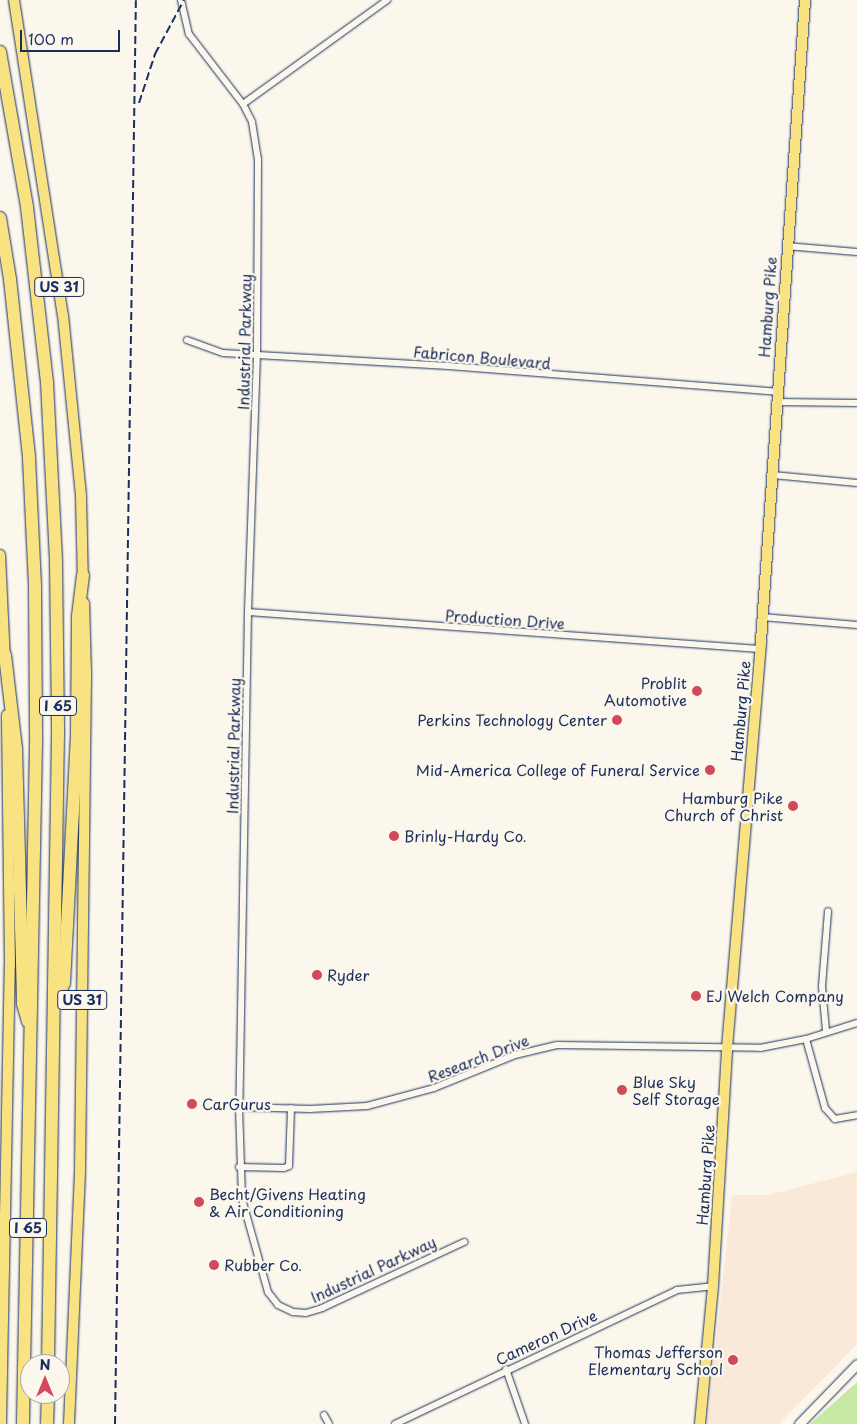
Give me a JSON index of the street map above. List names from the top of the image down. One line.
{"streets":{"highway":["I 65"],"main road":["US 31","Hamburg Pike"],"street":["Industrial Parkway","Fabricon Boulevard","Production Drive","Research Drive","Cameron Drive"]},"crossings":[["Hamburg Pike","Fabricon Boulevard"],["Hamburg Pike","Production Drive"],["Hamburg Pike","Research Drive"],["Hamburg Pike","Cameron Drive"],["Industrial Parkway","Fabricon Boulevard"],["Industrial Parkway","Production Drive"],["Industrial Parkway","Research Drive"]],"places":["Problit Automotive","Perkins Technology Center","Mid-America College of Funeral Service","Hamburg Pike Church of Christ","Brinly-Hardy Co.","Ryder","EJ Welch Company","Blue Sky Self Storage","CarGurus","Becht/Givens Heating & Air Conditioning","Rubber Co.","Thomas Jefferson Elementary School"],"scale_bar":"100 m","north":"top"}
